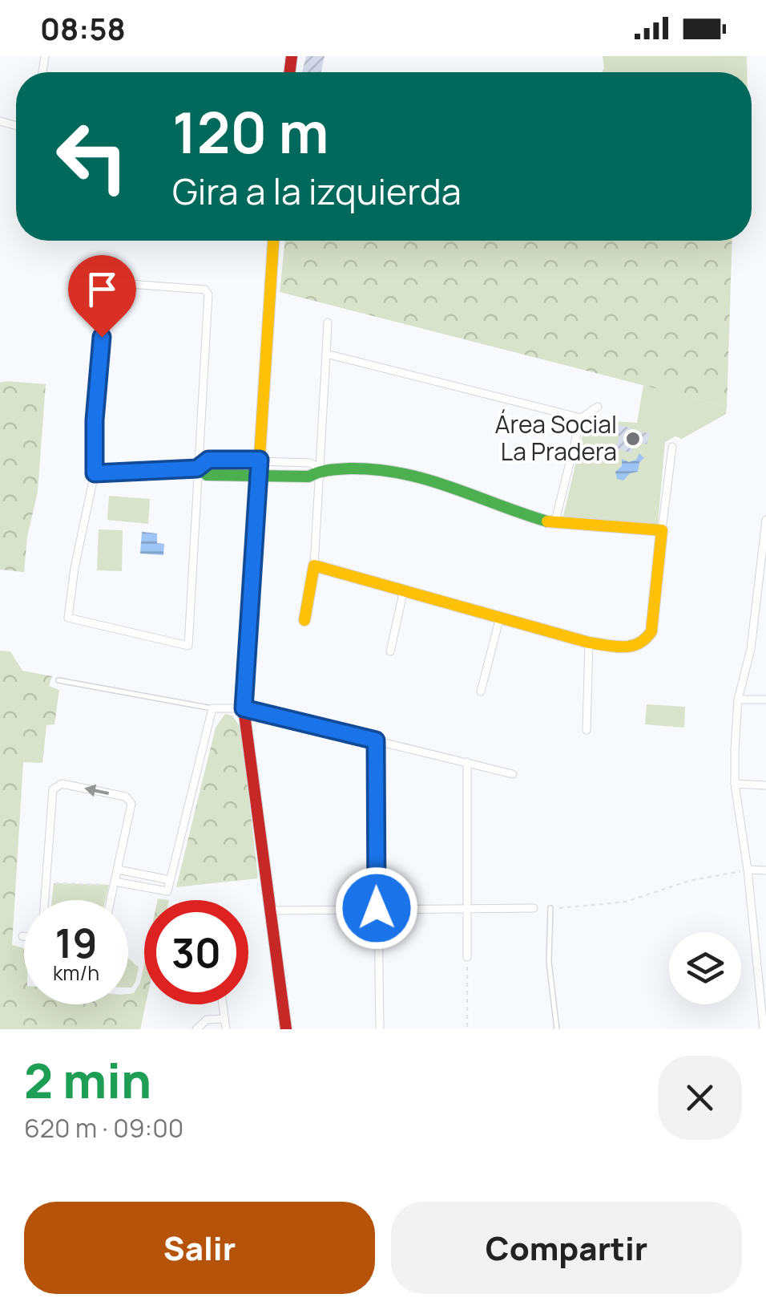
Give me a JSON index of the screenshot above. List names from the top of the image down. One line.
{"places":["Área Social La Pradera"],"page":{"status":"08:58","turn":["120 m","Gira a la izquierda"],"speed":"19 km/h","limit":"30","heading":["2 min","620 m · 09:00"],"buttons":["Salir","Compartir"]}}
